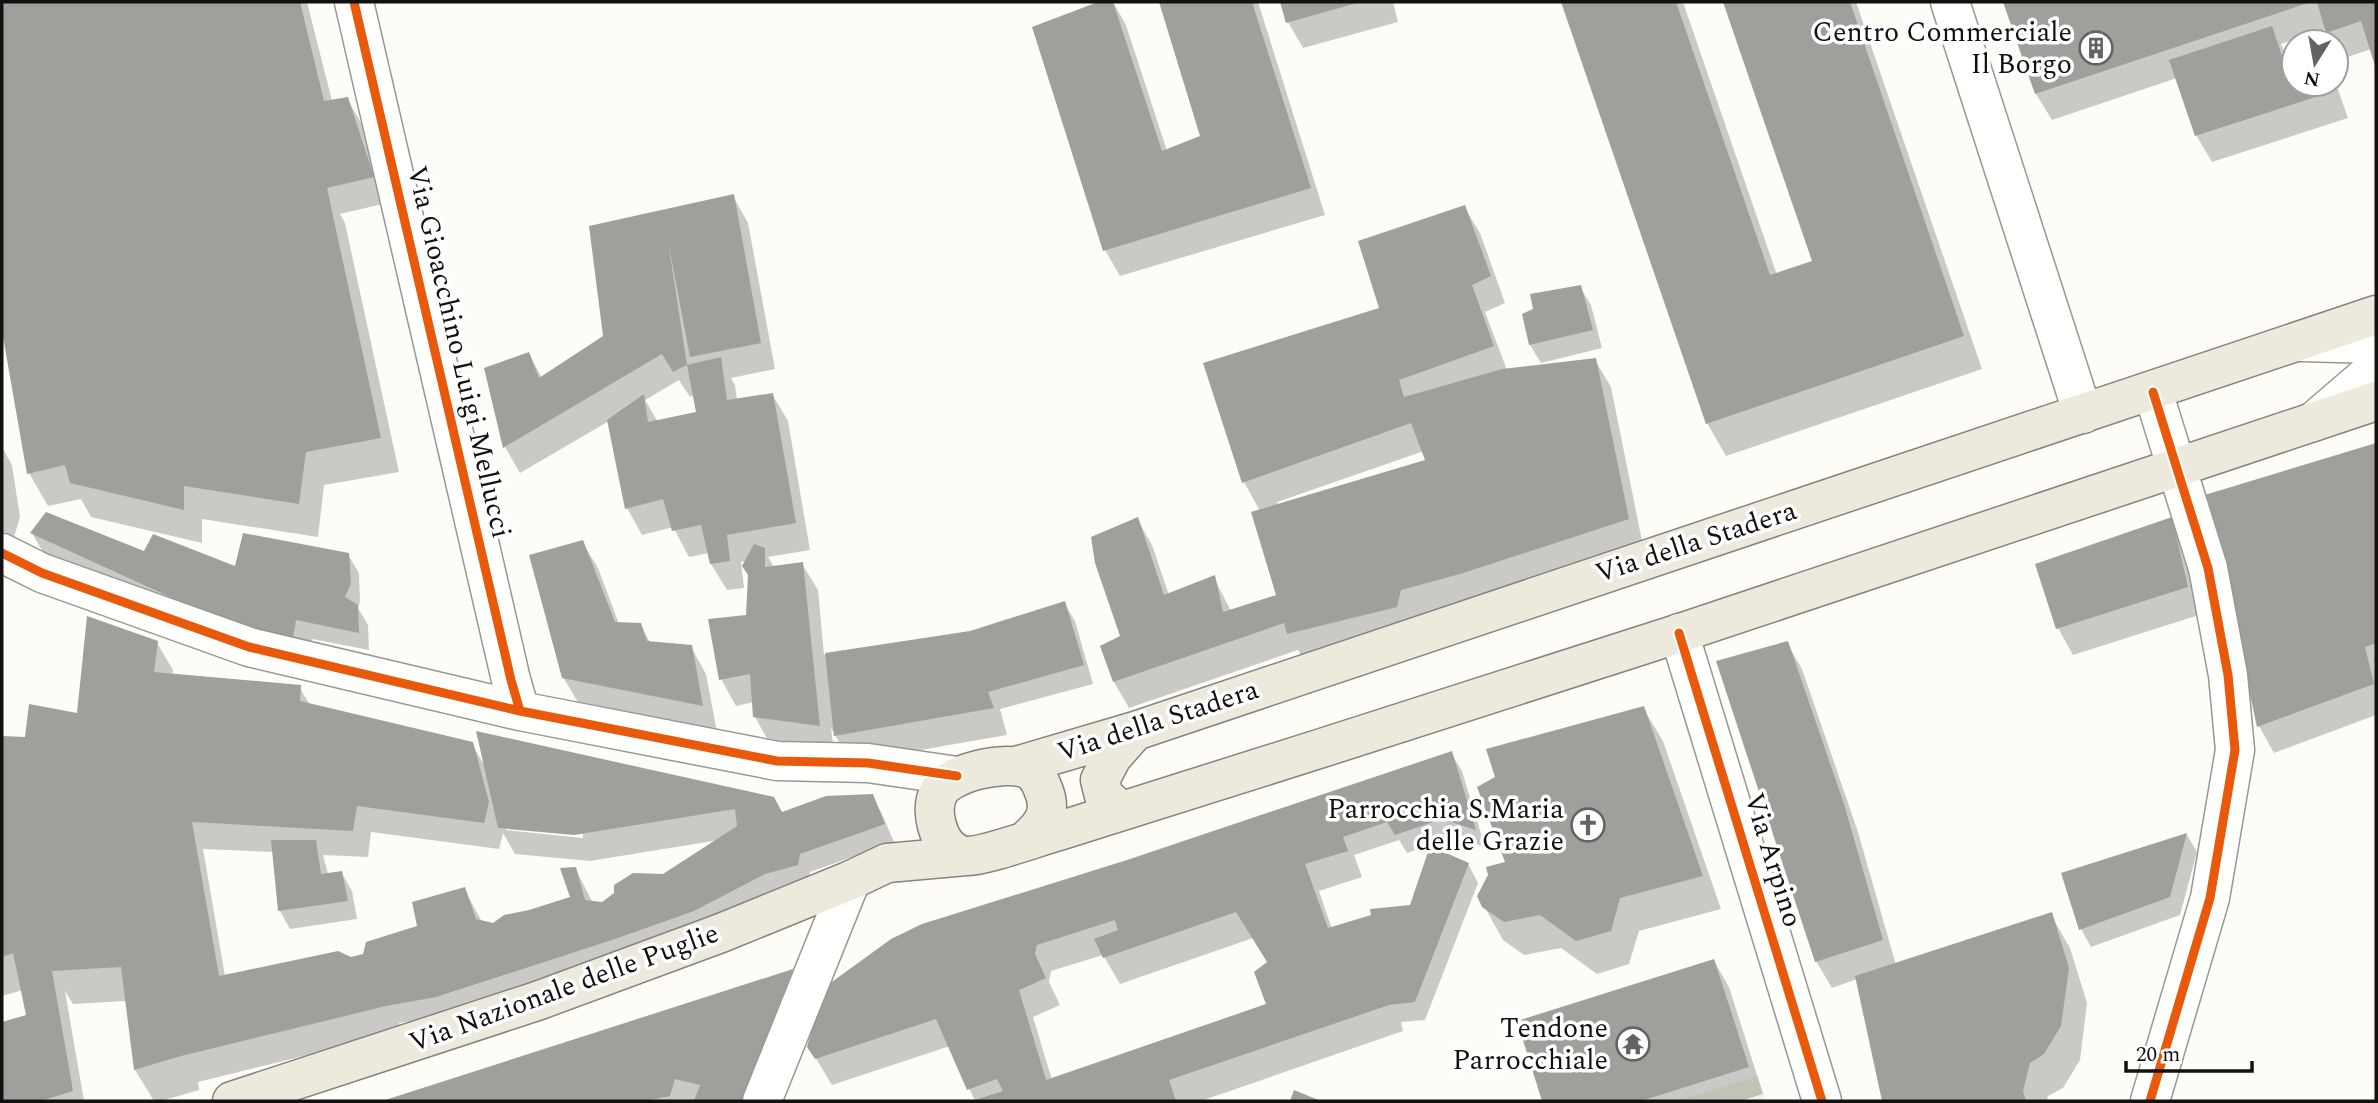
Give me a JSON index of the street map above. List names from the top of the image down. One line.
{"streets":{"main road":["Via della Stadera","Via Nazionale delle Puglie"],"street":["Via Gioacchino Luigi Mellucci","Via Arpino"]},"crossings":[["Via della Stadera","Via Nazionale delle Puglie"]],"places":{"building":["Centro Commerciale Il Borgo"],"church":["Parrocchia S.Maria delle Grazie"],"temple":["Tendone Parrocchiale"]},"scale_bar":"20 m","north":"bottom"}
